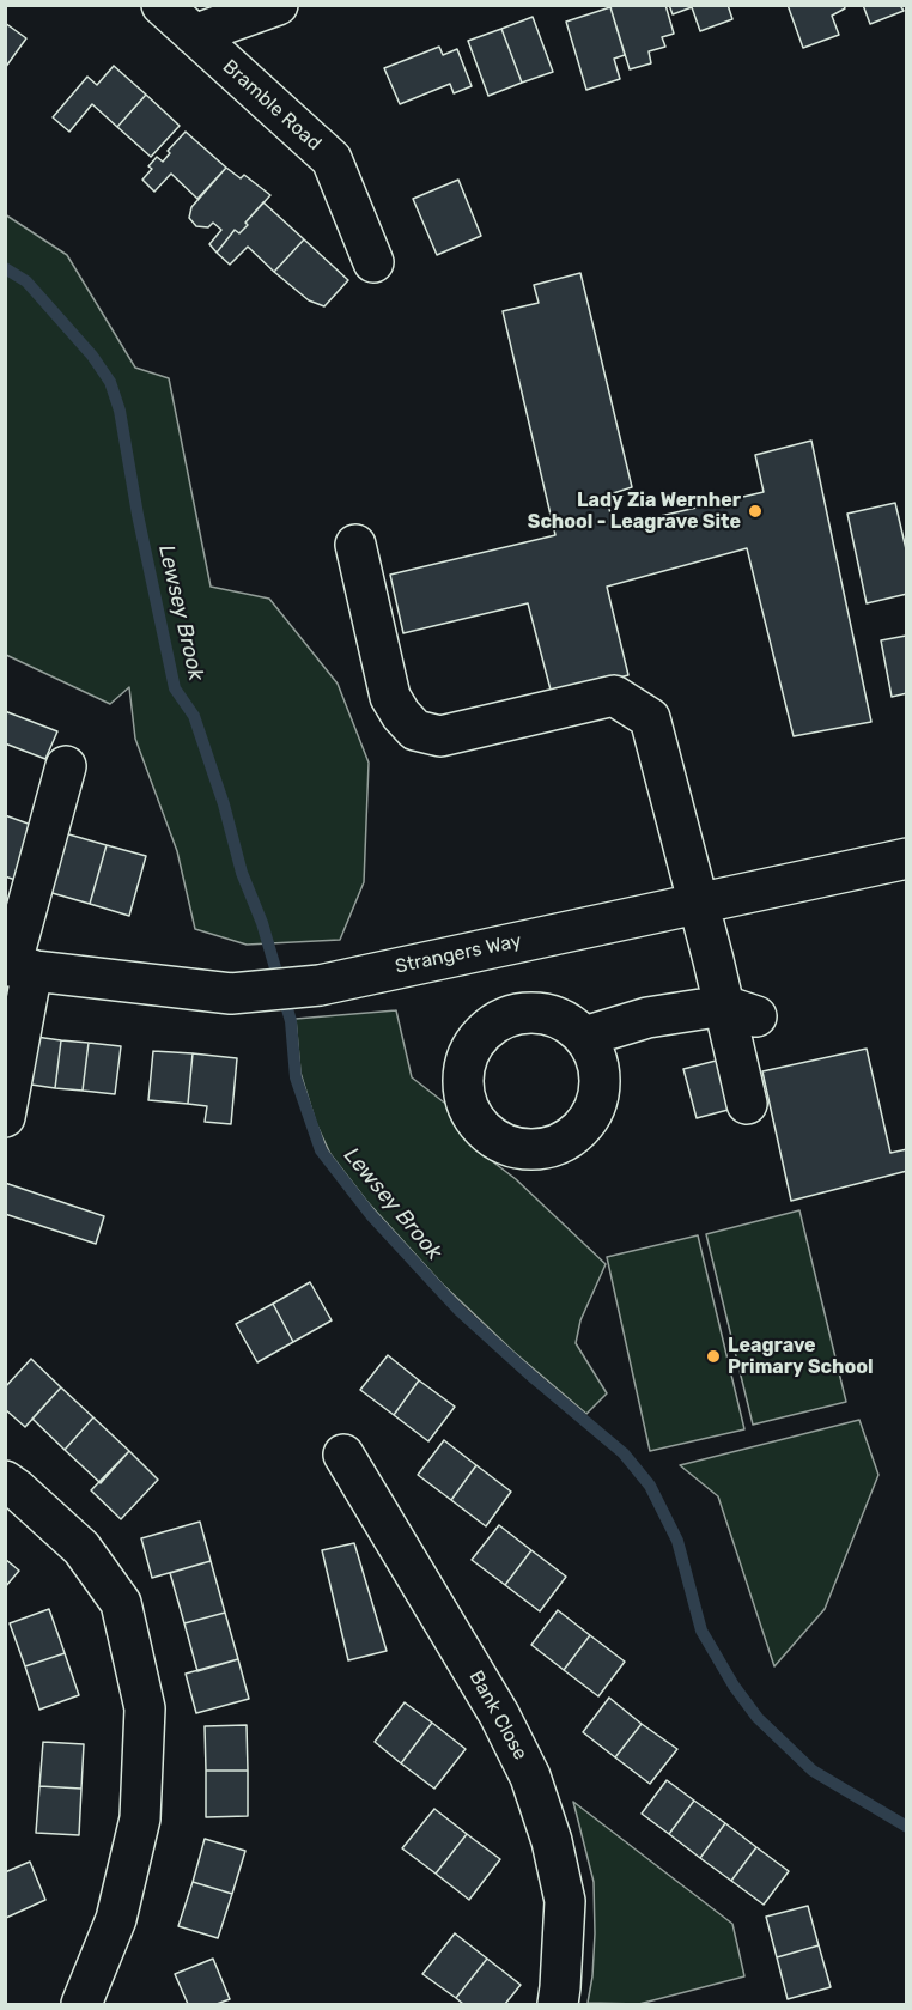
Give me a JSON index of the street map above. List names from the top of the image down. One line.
{"streets":{"street":["Bramble Road","Strangers Way","Bank Close"]},"water":["Lewsey Brook"],"places":["Lady Zia Wernher School - Leagrave Site","Leagrave Primary School"]}
